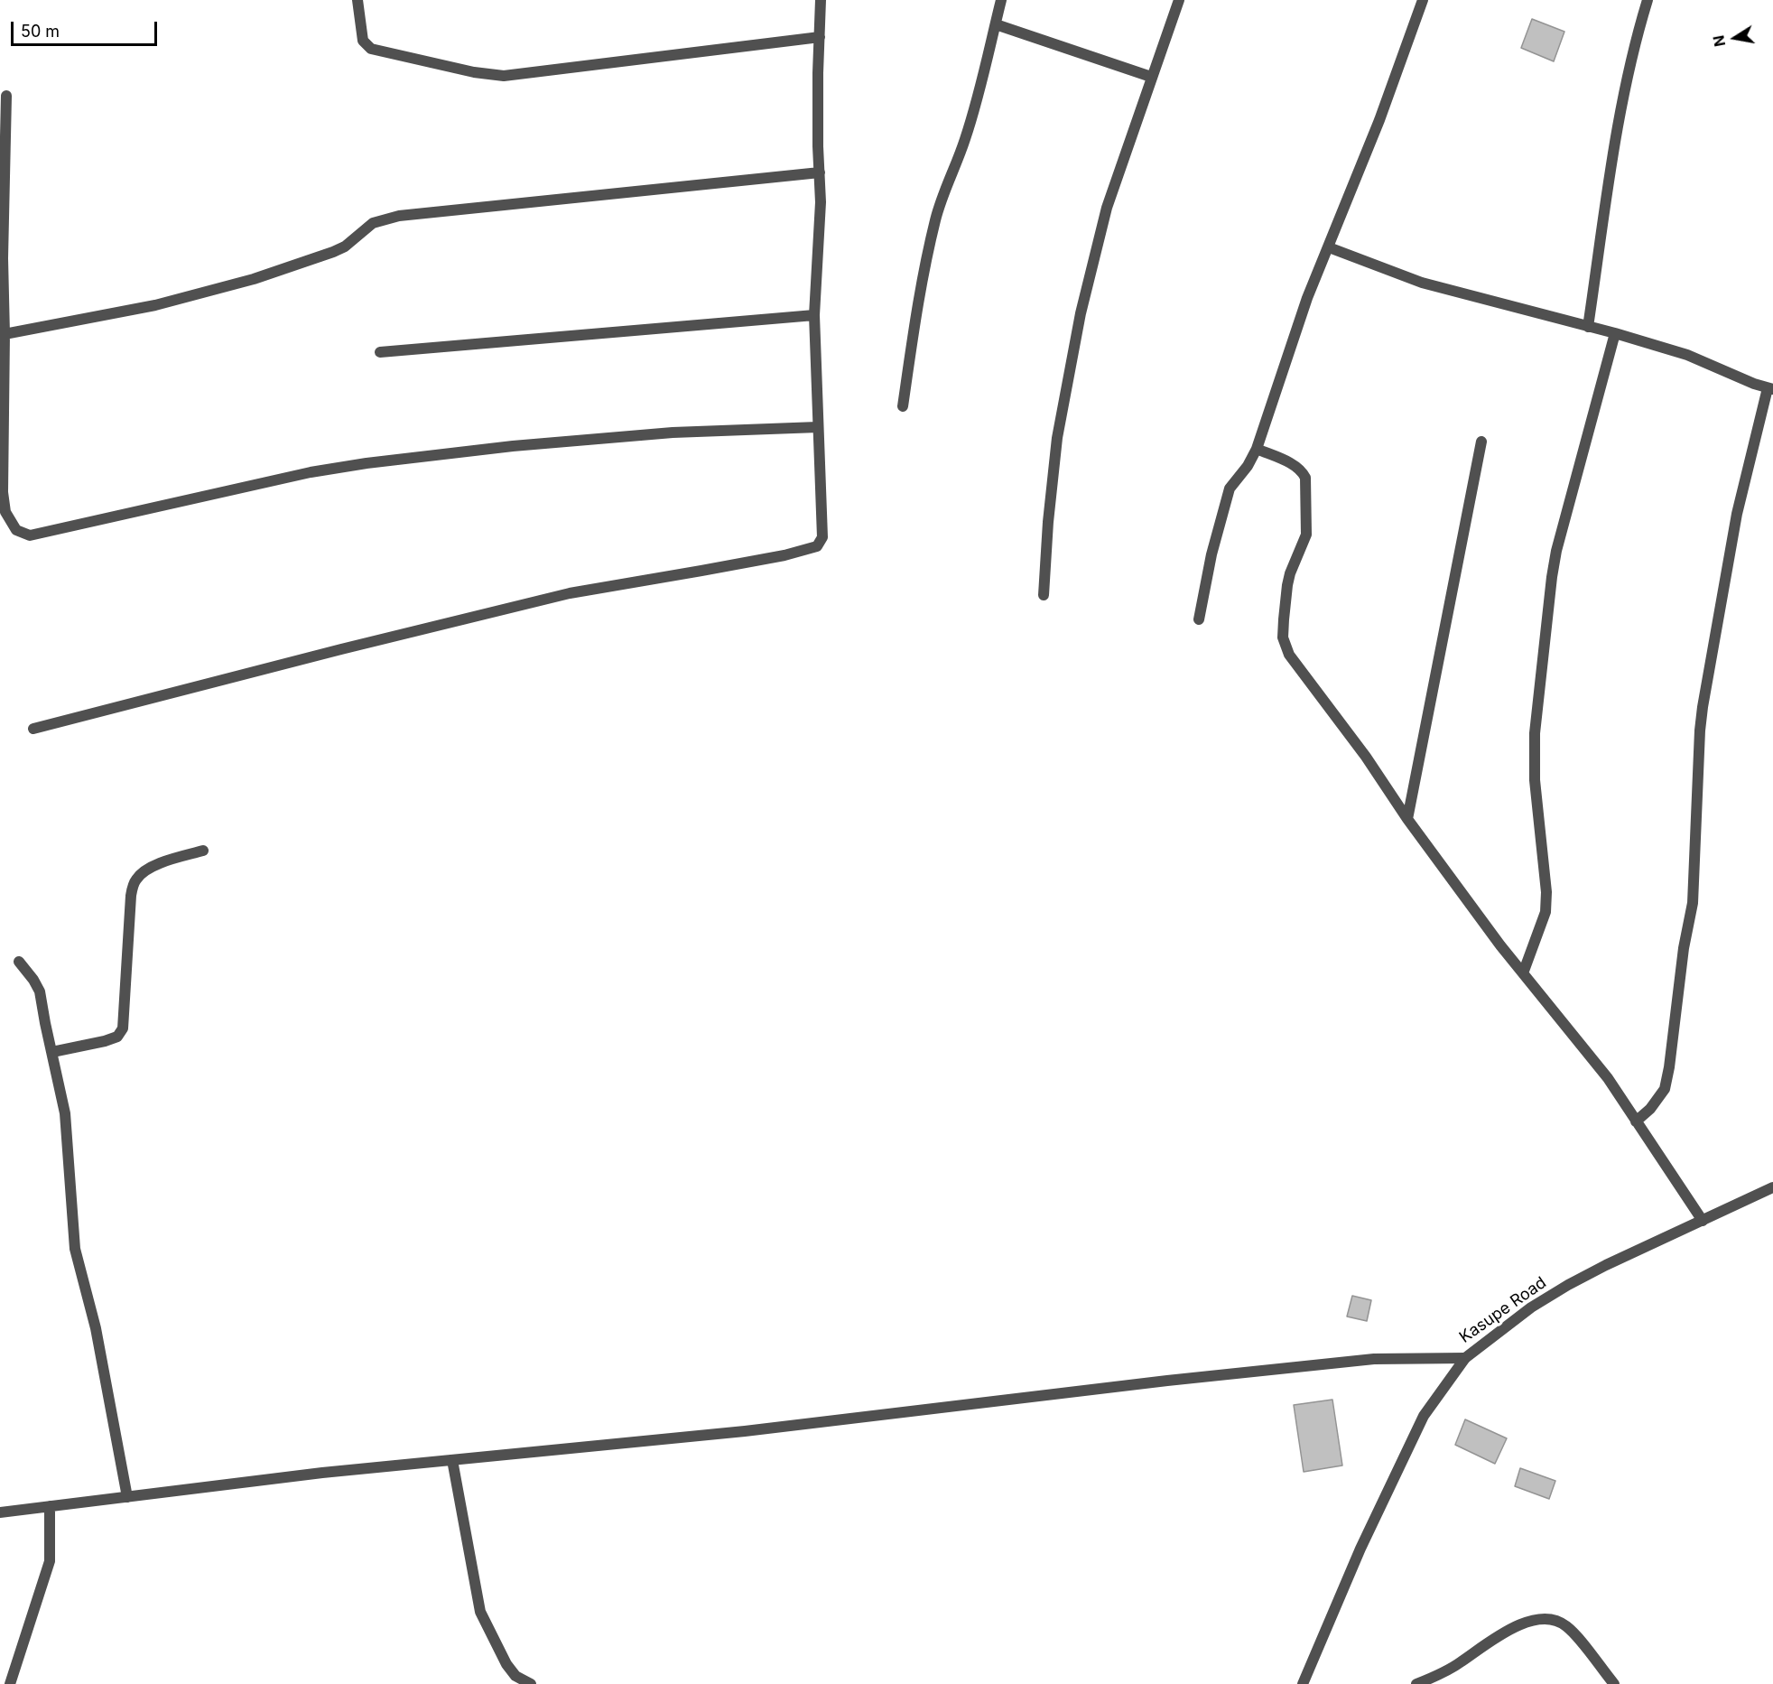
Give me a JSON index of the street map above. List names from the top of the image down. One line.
{"streets":{"street":["Kasupe Road"]},"scale_bar":"50 m","north":"left"}
